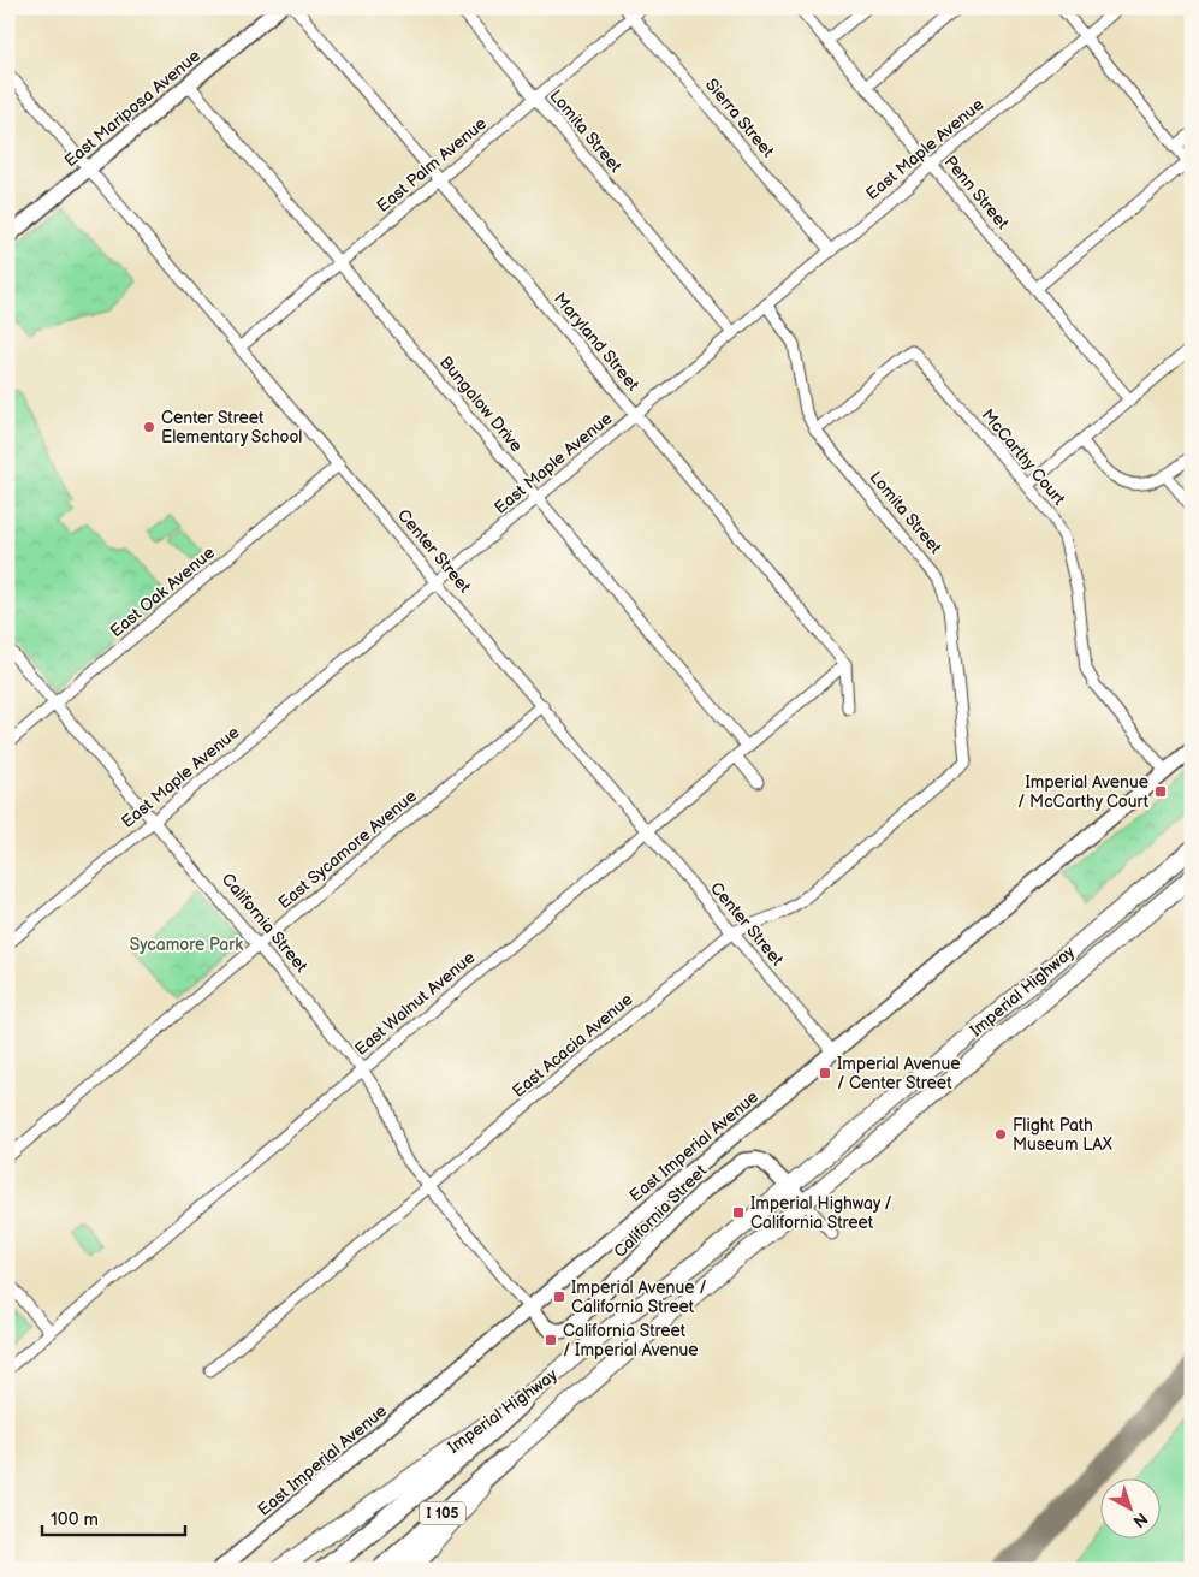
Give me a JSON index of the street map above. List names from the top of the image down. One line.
{"streets":{"highway":["I 105"],"main road":["Imperial Highway"],"street":["East Mariposa Avenue","Sierra Street","Lomita Street","East Maple Avenue","East Palm Avenue","Penn Street","Maryland Street","Bungalow Drive","McCarthy Court","Center Street","East Oak Avenue","East Sycamore Avenue","California Street","East Walnut Avenue","East Acacia Avenue","East Imperial Avenue"]},"crossings":[["East Mariposa Avenue","Bungalow Drive"],["East Mariposa Avenue","Center Street"],["Sierra Street","East Maple Avenue"],["Sierra Street","East Palm Avenue"],["Lomita Street","East Maple Avenue"],["Lomita Street","East Palm Avenue"],["Lomita Street","McCarthy Court"],["Lomita Street","East Acacia Avenue"],["East Maple Avenue","Penn Street"],["East Maple Avenue","Maryland Street"],["East Maple Avenue","Bungalow Drive"],["East Maple Avenue","Center Street"],["East Maple Avenue","California Street"],["East Palm Avenue","Maryland Street"],["East Palm Avenue","Bungalow Drive"],["East Palm Avenue","Center Street"],["Maryland Street","East Walnut Avenue"],["Bungalow Drive","East Walnut Avenue"],["McCarthy Court","East Imperial Avenue"],["Center Street","East Oak Avenue"],["Center Street","East Sycamore Avenue"],["Center Street","East Walnut Avenue"],["Center Street","East Acacia Avenue"],["Center Street","East Imperial Avenue"],["East Oak Avenue","California Street"],["East Sycamore Avenue","California Street"],["California Street","Imperial Highway"],["California Street","East Walnut Avenue"],["California Street","East Acacia Avenue"],["California Street","East Imperial Avenue"],["Imperial Highway","I 105"]],"parks":["Sycamore Park"],"places":{"other":["Center Street Elementary School","Flight Path Museum LAX"],"transit":["Imperial Avenue / McCarthy Court","Imperial Avenue / Center Street","Imperial Highway / California Street","Imperial Avenue / California Street","California Street / Imperial Avenue"]},"scale_bar":"100 m","north":"bottom right"}
